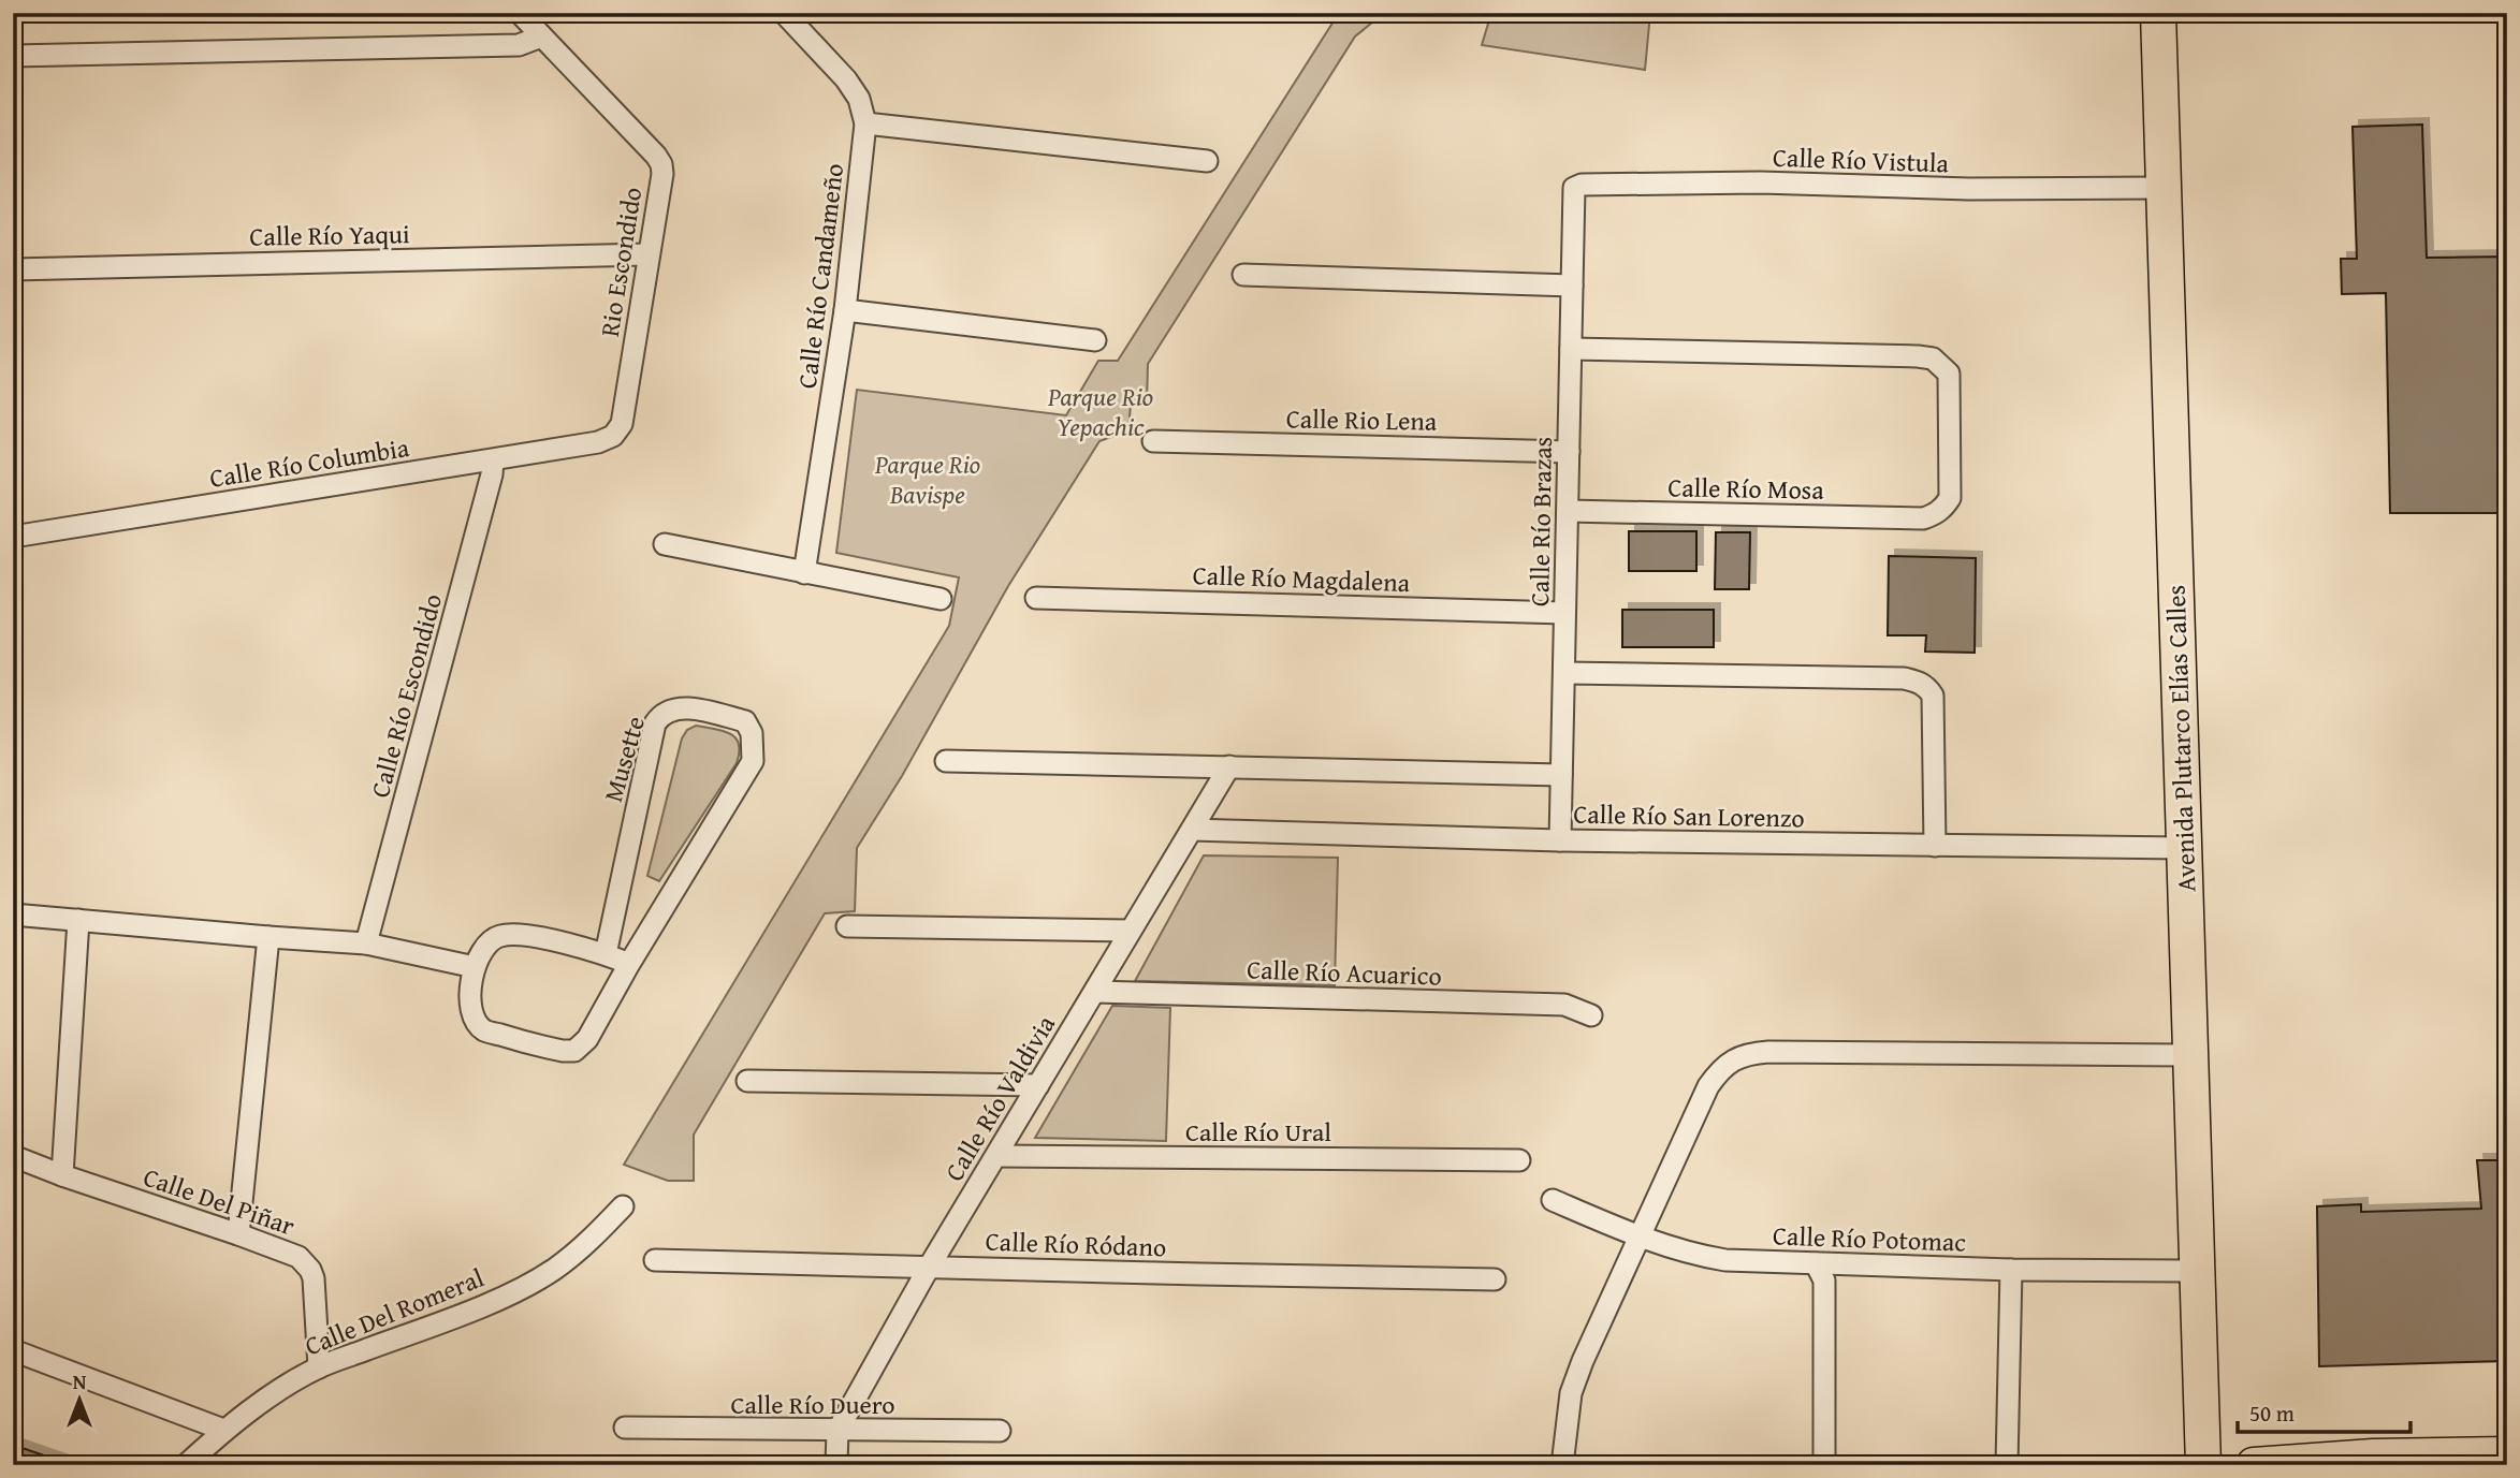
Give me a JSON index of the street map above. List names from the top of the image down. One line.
{"streets":{"main road":["Avenida Plutarco Elías Calles"],"street":["Calle Río Vistula","Calle Río Yaqui","Rio Escondido","Calle Río Candameño","Calle Rio Lena","Calle Río Columbia","Calle Río Mosa","Calle Río Brazas","Calle Río Magdalena","Calle Río Escondido","Musette","Calle Río San Lorenzo","Calle Río Acuarico","Calle Río Valdivia","Calle Río Ural","Calle Del Piñar","Calle Río Potomac","Calle Río Ródano","Calle Del Romeral","Calle Río Duero"]},"crossings":[["Calle Río Vistula","Calle Río Brazas"],["Calle Río Vistula","Avenida Plutarco Elías Calles"],["Calle Río Yaqui","Rio Escondido"],["Rio Escondido","Calle Río Columbia"],["Calle Rio Lena","Calle Río Brazas"],["Calle Río Columbia","Calle Río Escondido"],["Calle Río Mosa","Calle Río Brazas"],["Calle Río Brazas","Calle Río Magdalena"],["Calle Río Brazas","Calle Río San Lorenzo"],["Avenida Plutarco Elías Calles","Calle Río San Lorenzo"],["Avenida Plutarco Elías Calles","Calle Río Potomac"],["Calle Río San Lorenzo","Calle Río Valdivia"],["Calle Río Acuarico","Calle Río Valdivia"],["Calle Río Valdivia","Calle Río Ural"],["Calle Río Valdivia","Calle Río Ródano"],["Calle Río Valdivia","Calle Río Duero"],["Calle Del Piñar","Calle Del Romeral"]],"parks":["Parque Rio Yepachic","Parque Rio Bavispe"],"scale_bar":"50 m","north":"top"}
